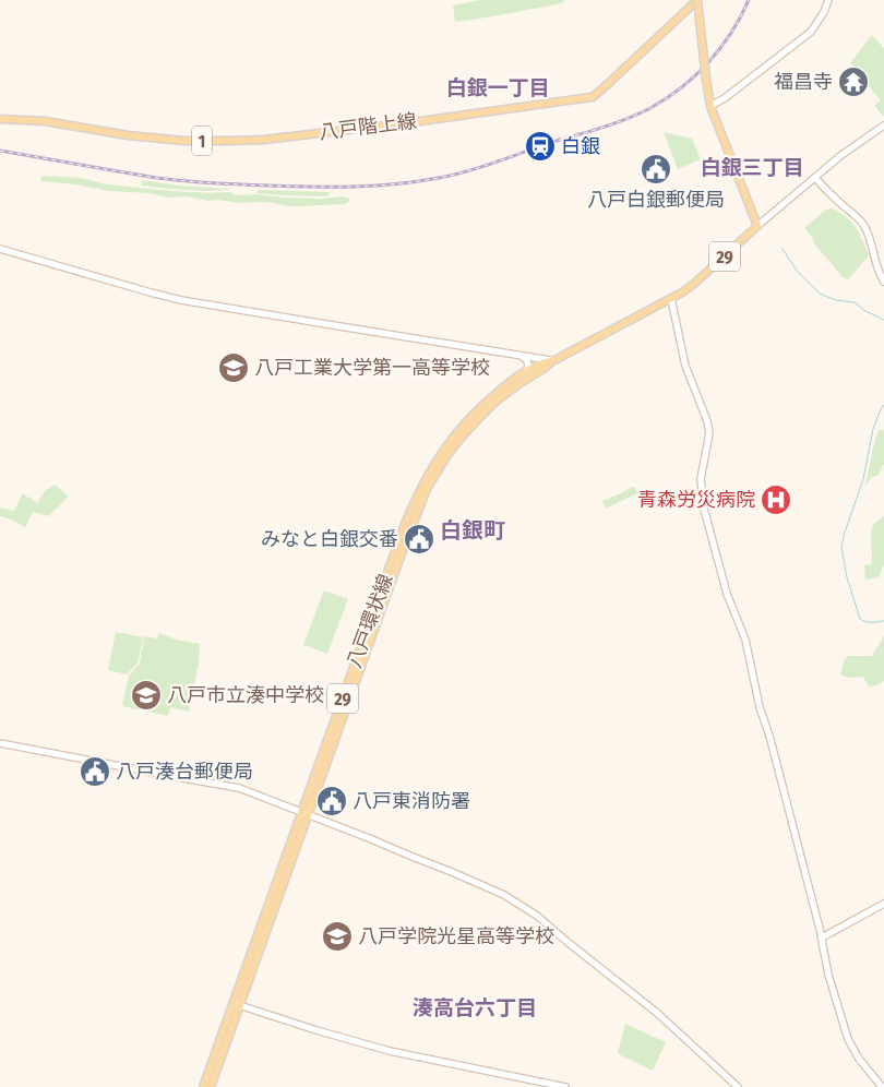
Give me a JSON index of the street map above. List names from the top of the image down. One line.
{"streets":{"main road":["八戸階上線","1","29","八戸環状線"]},"crossings":[["八戸階上線","29"],["29","八戸環状線"]],"districts":["白銀一丁目","白銀三丁目","白銀町","湊高台六丁目"],"places":{"temple":["福昌寺"],"station":["白銀"],"public building":["八戸白銀郵便局","みなと白銀交番","八戸湊台郵便局","八戸東消防署"],"school or university":["八戸工業大学第一高等学校","八戸市立湊中学校","八戸学院光星高等学校"],"hospital":["青森労災病院"]}}
